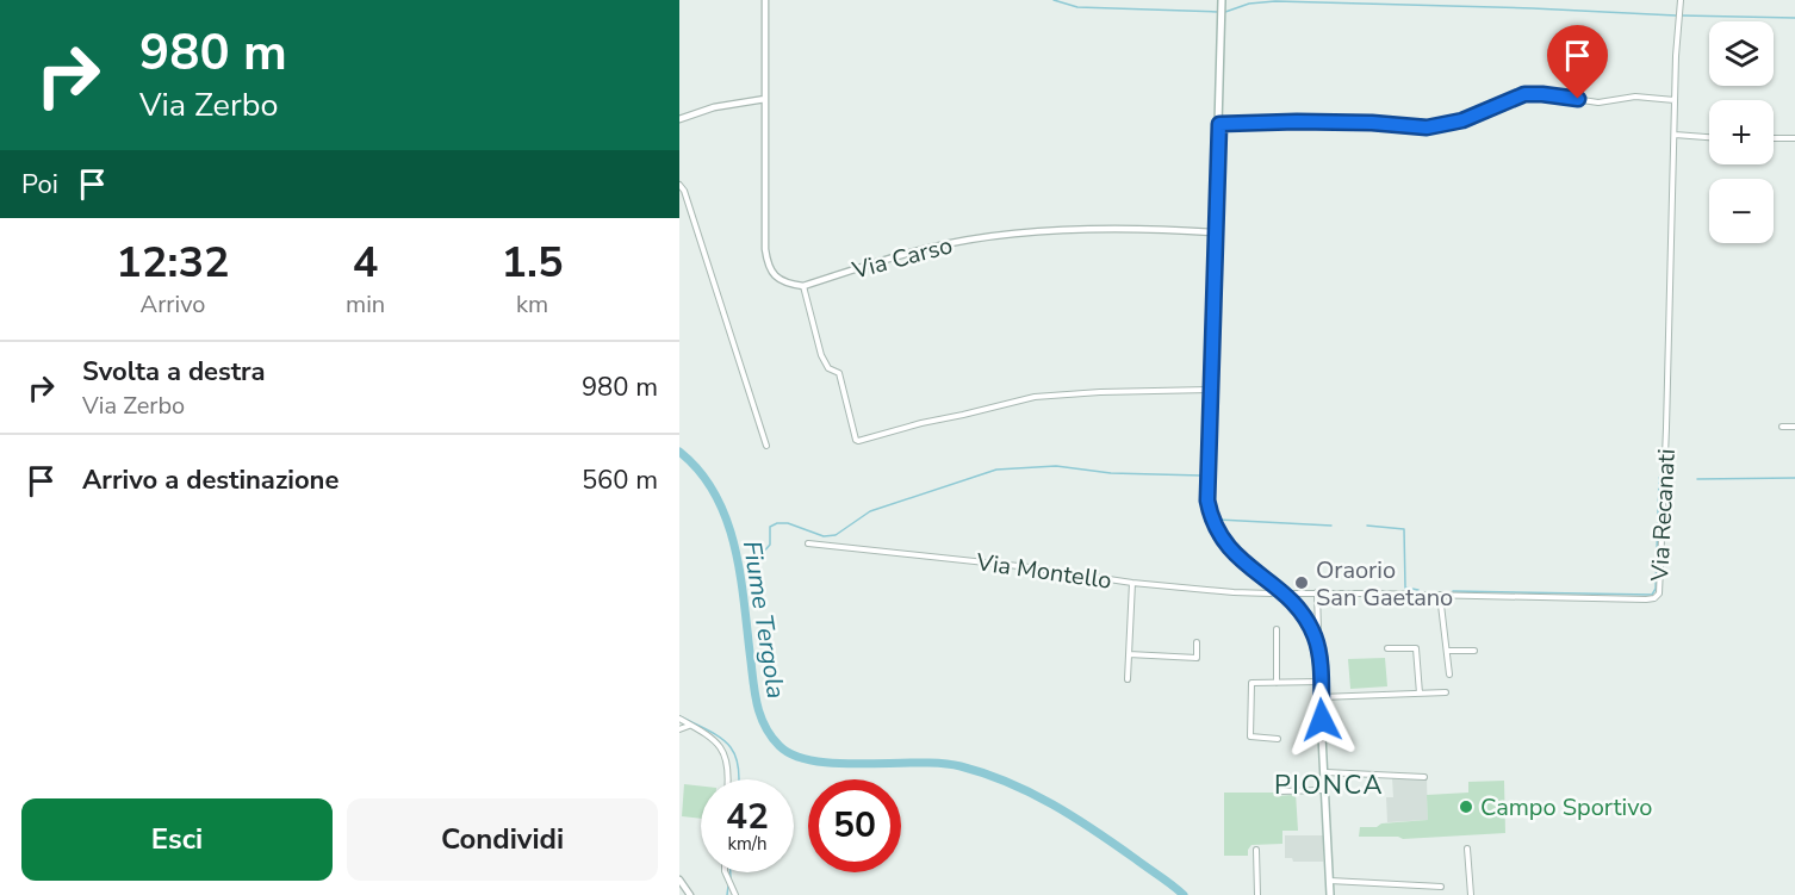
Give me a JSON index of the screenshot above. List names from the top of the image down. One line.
{"streets":{"street":["Via Carso","Via Recanati","Via Montello"]},"districts":["PIONCA"],"water":["Fiume Tergola"],"places":["Oraorio San Gaetano","Campo Sportivo"],"page":{"turn":["980 m","Via Zerbo"],"map_buttons":["+","−"],"then":"Poi","eta":["12:32","Arrivo","4","min","1.5","km"],"list":[{"name":"Svolta a destra","note":"Via Zerbo","value":"980 m"},{"name":"Arrivo a destinazione","value":"560 m"}],"speed":"42 km/h","limit":"50","buttons":["Esci","Condividi"]}}
